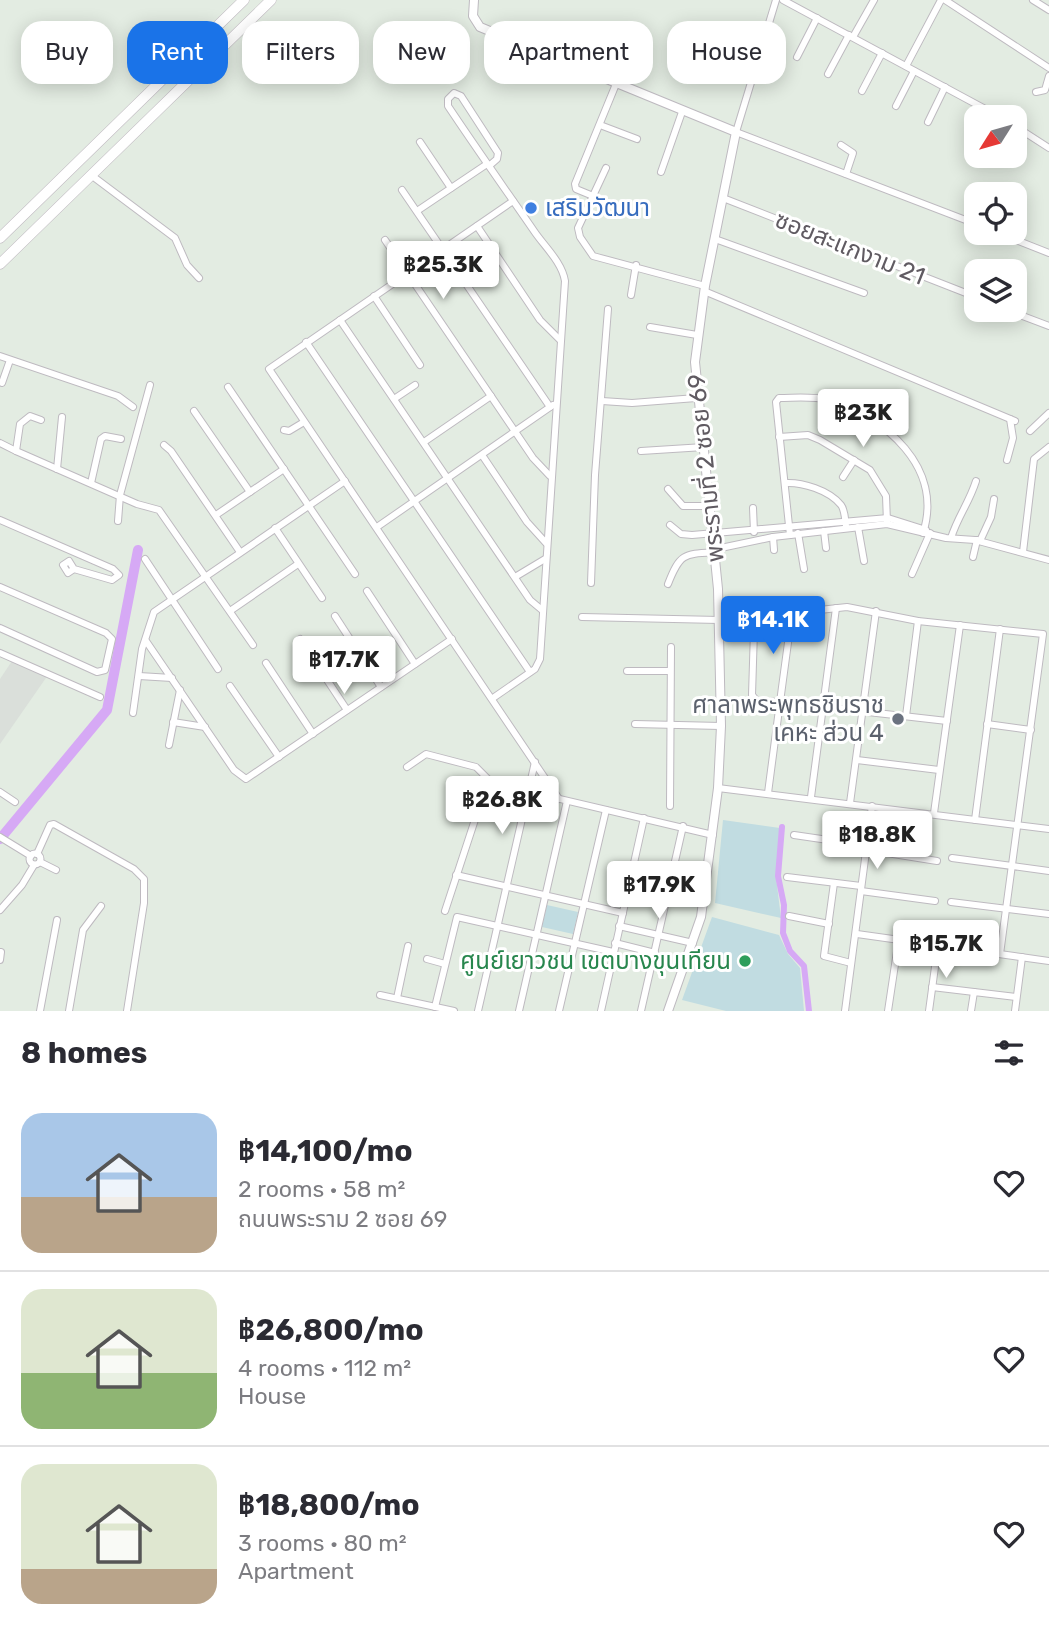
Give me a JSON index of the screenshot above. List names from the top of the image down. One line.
{"streets":{"street":["ซอยสะแกงาม 21","พระรามที่ 2 ซอย 69"]},"crossings":[["ซอยสะแกงาม 21","พระรามที่ 2 ซอย 69"]],"places":["เสริมวัฒนา","ศาลาพระพุทธชินราช เคหะ ส่วน 4","ศูนย์เยาวชน เขตบางขุนเทียน"],"north":"bottom left","page":{"chip":["Buy","Rent","Filters","New","Apartment","House"],"price":["฿25.3K","฿23K","฿14.1K","฿17.7K","฿26.8K","฿18.8K","฿17.9K","฿15.7K"],"heading":"8 homes","list":[{"name":"฿14,100/mo","note":"2 rooms · 58 m² · ถนนพระราม 2 ซอย 69"},{"name":"฿26,800/mo","note":"4 rooms · 112 m² · House"},{"name":"฿18,800/mo","note":"3 rooms · 80 m² · Apartment"}]}}
